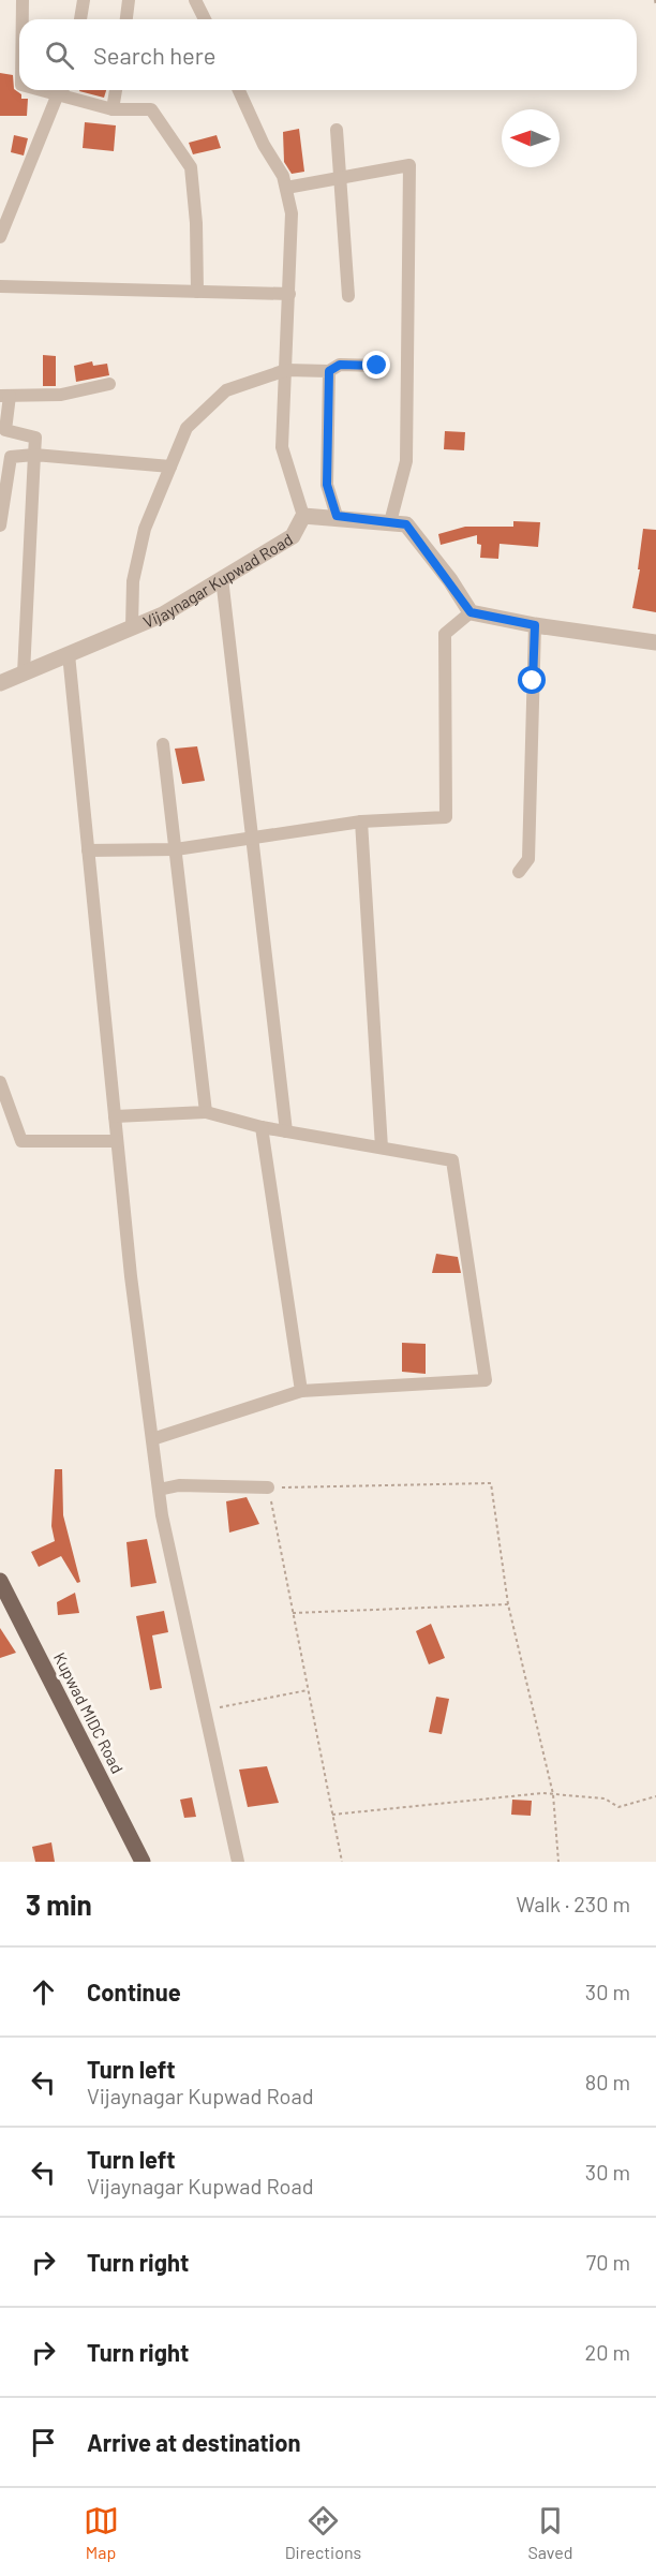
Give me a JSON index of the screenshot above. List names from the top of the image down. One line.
{"streets":{"main road":["Kupwad MIDC Road"],"street":["Vijaynagar Kupwad Road"]},"north":"left","page":{"search":"Search here","heading":["3 min","Walk · 230 m"],"list":[["Continue","30 m"],["Turn left","Vijaynagar Kupwad Road","80 m"],["Turn left","Vijaynagar Kupwad Road","30 m"],["Turn right","70 m"],["Turn right","20 m"],"Arrive at destination"],"nav":["Map","Directions","Saved"]}}
